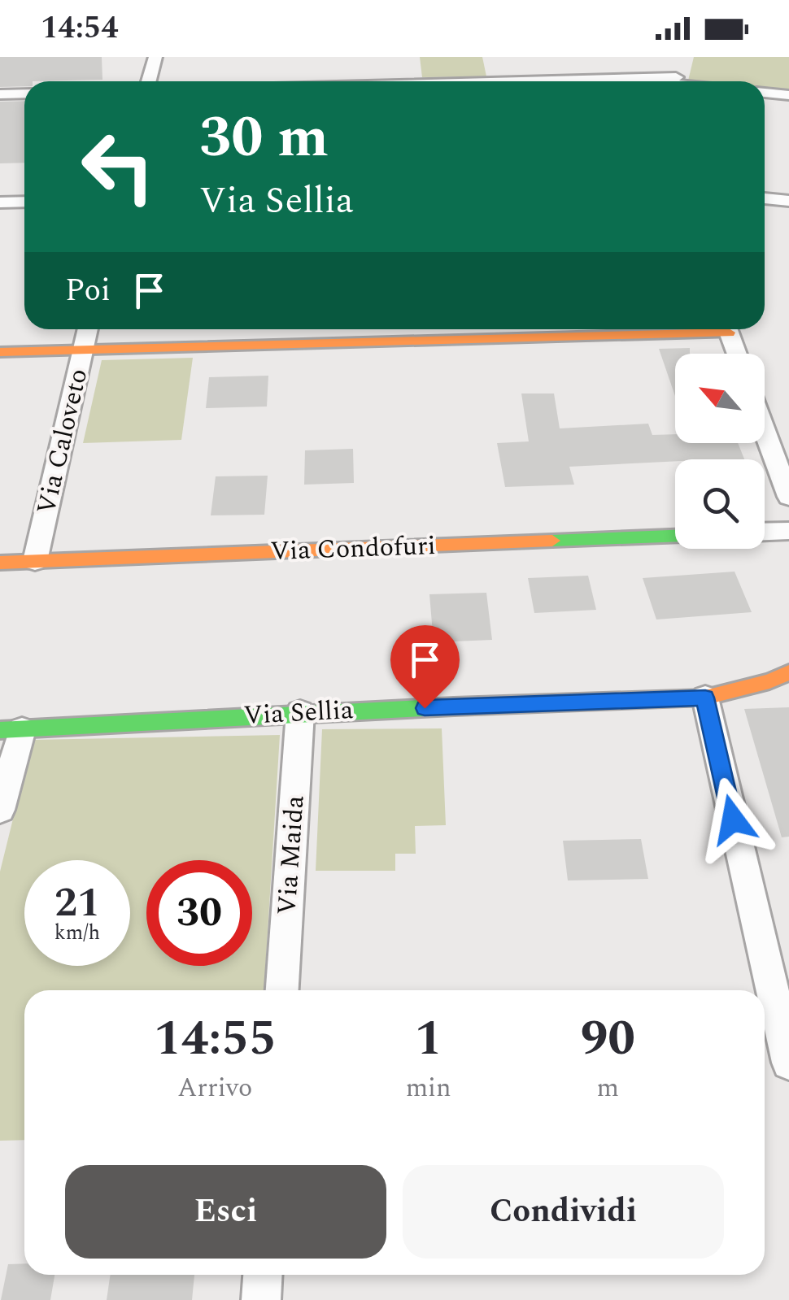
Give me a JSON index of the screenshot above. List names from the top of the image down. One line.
{"streets":{"street":["Via Caloveto","Via Condofuri","Via Sellia","Via Maida"]},"crossings":[["Via Caloveto","Via Condofuri"],["Via Sellia","Via Maida"]],"north":"top left","page":{"status":"14:54","turn":["30 m","Via Sellia"],"then":"Poi","speed":"21 km/h","limit":"30","eta":["14:55","Arrivo","1","min","90","m"],"buttons":["Esci","Condividi"]}}
